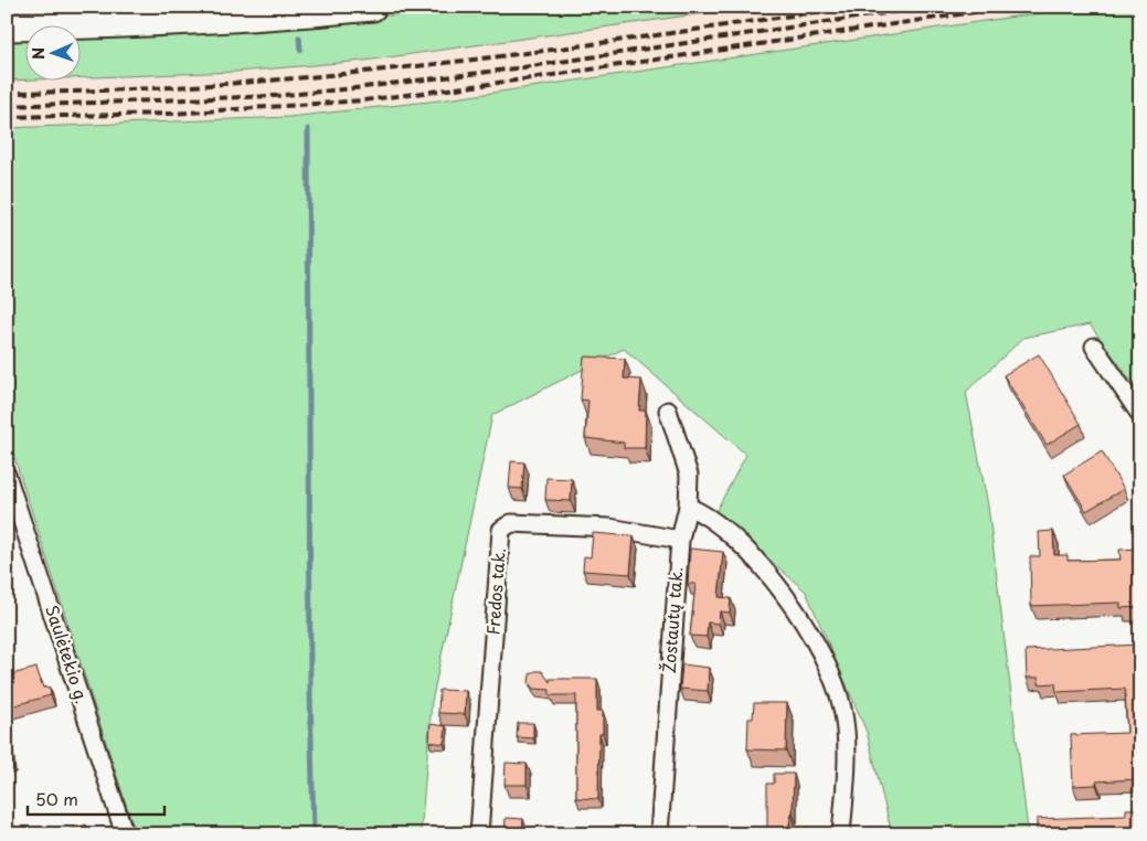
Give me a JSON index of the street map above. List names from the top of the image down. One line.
{"streets":{"street":["Fredos tak.","Žostautų tak.","Saulėtekio g."]},"crossings":[["Fredos tak.","Žostautų tak."]],"scale_bar":"50 m","north":"left"}
